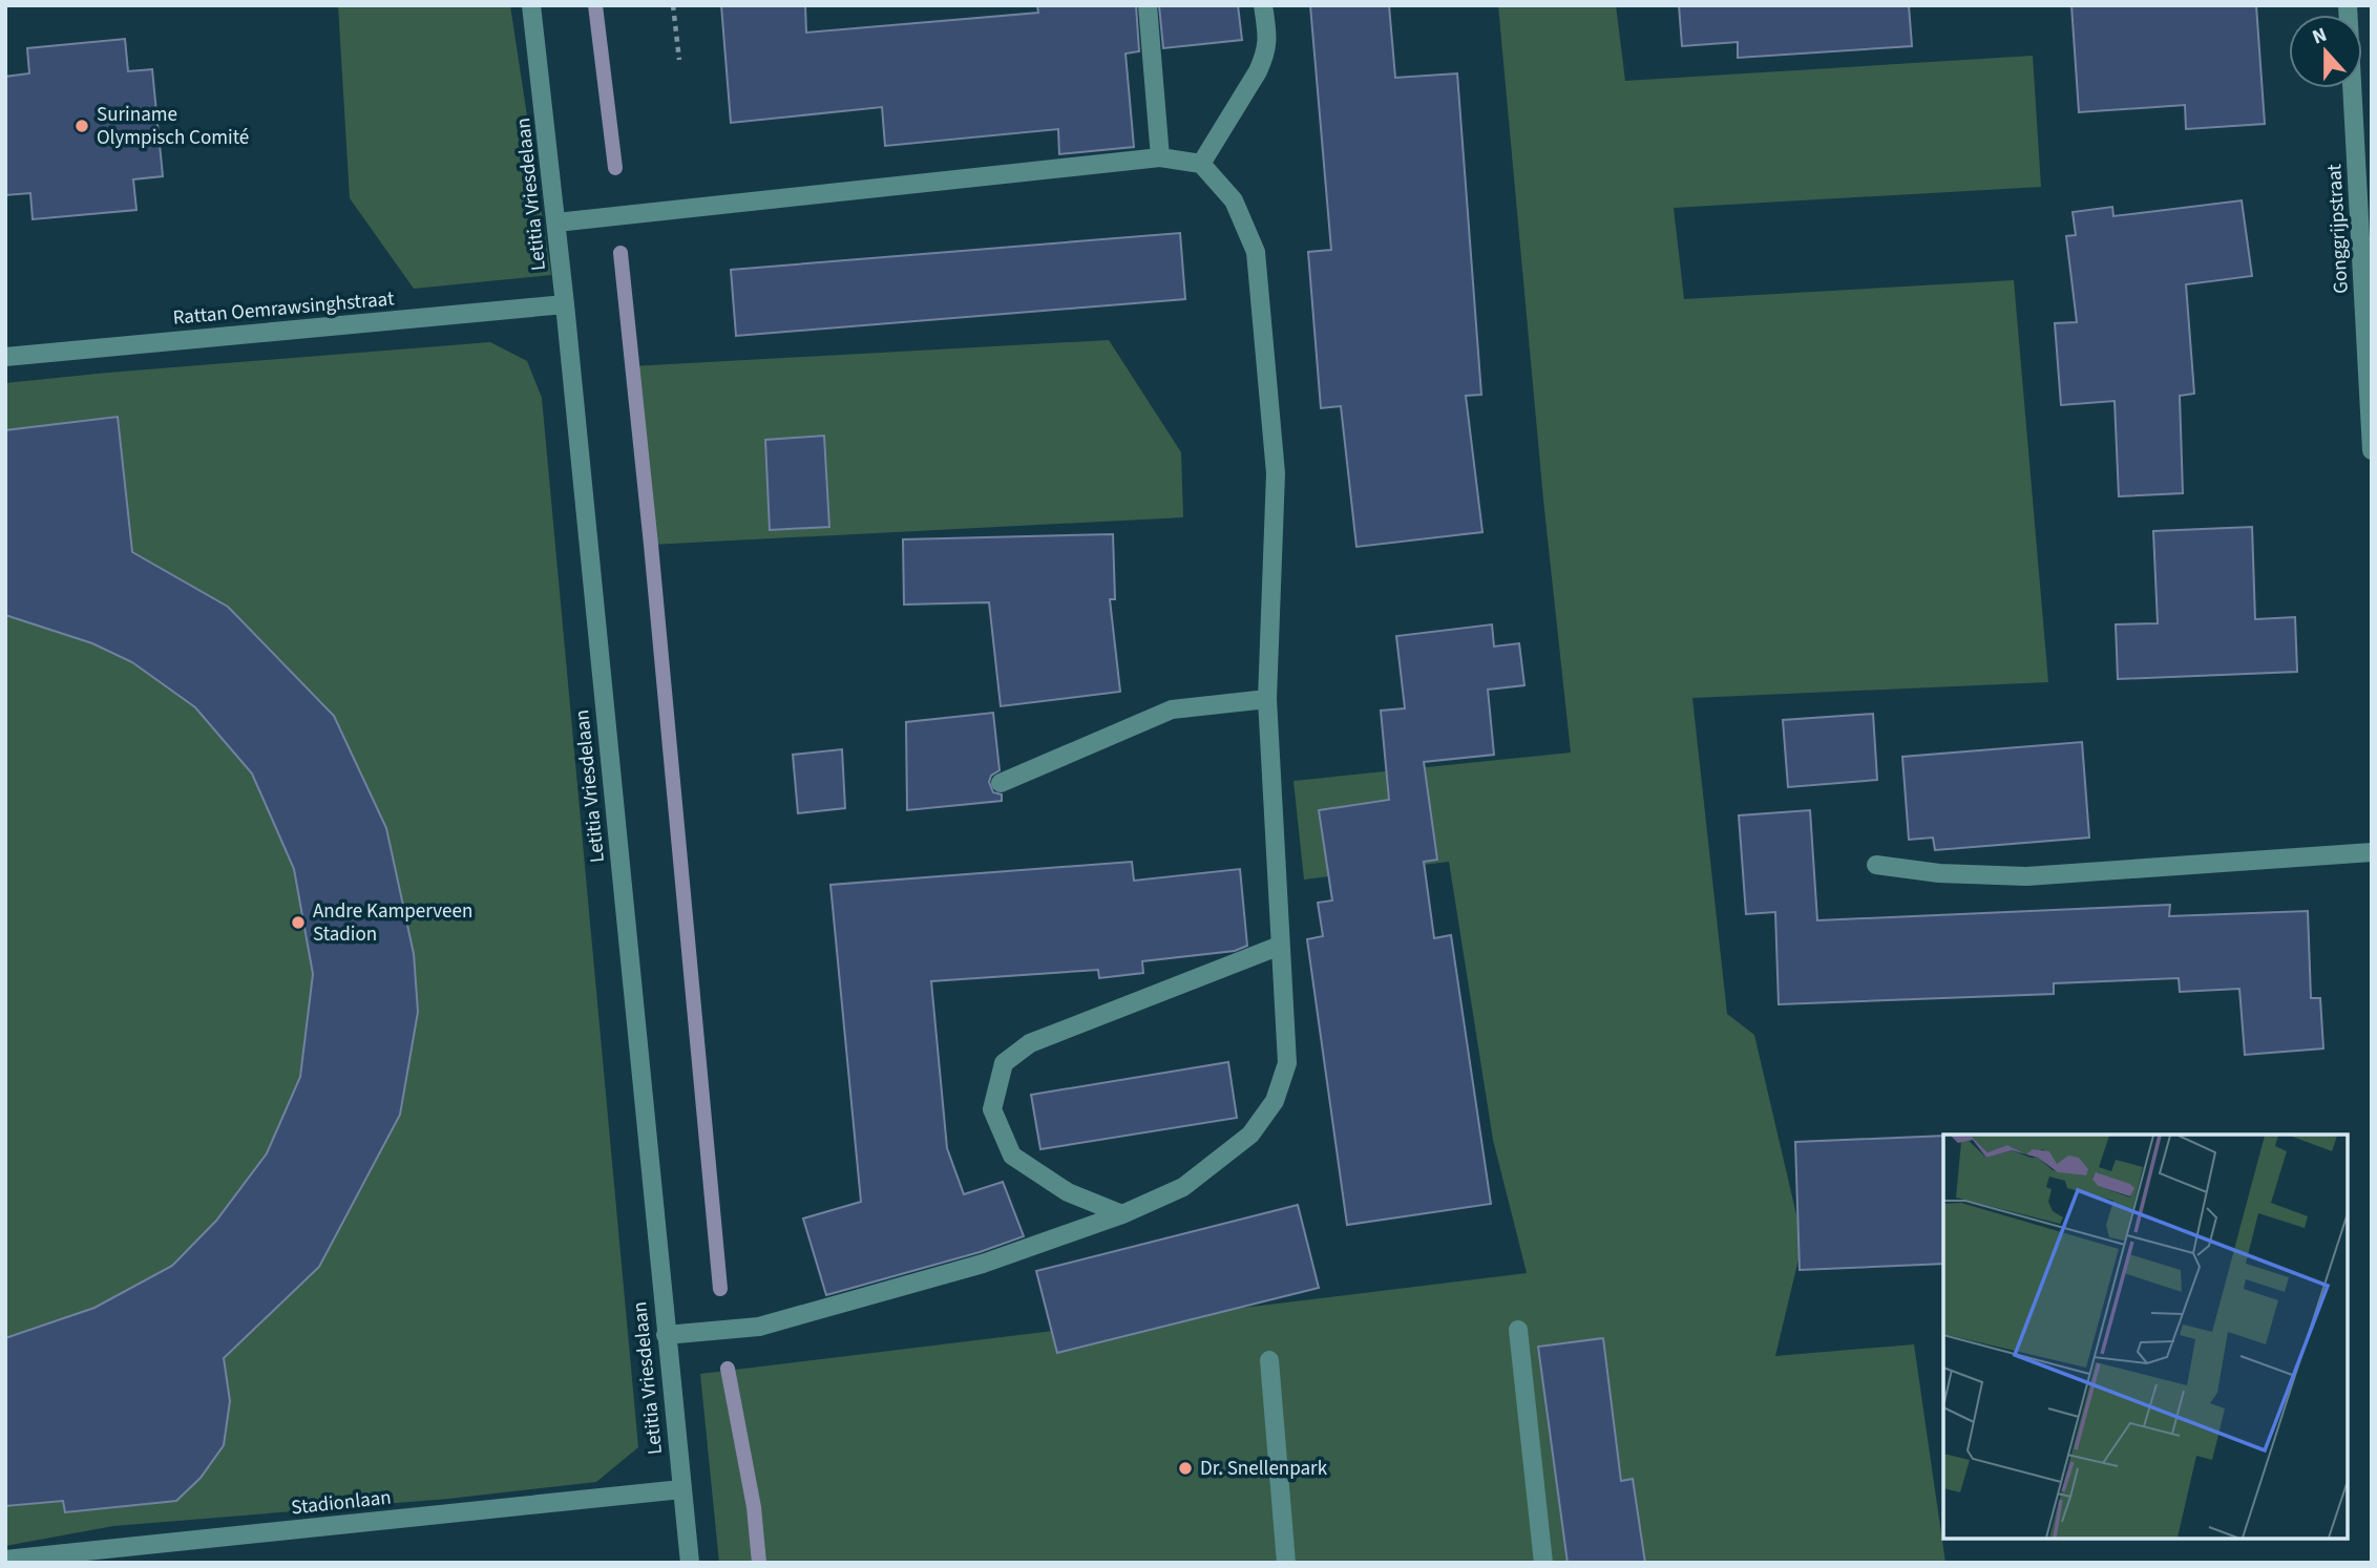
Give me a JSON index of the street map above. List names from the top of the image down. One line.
{"streets":{"street":["Letitia Vriesdelaan","Gonggrijpstraat","Rattan Oemrawsinghstraat","Stadionlaan"]},"crossings":[["Letitia Vriesdelaan","Rattan Oemrawsinghstraat"],["Letitia Vriesdelaan","Stadionlaan"]],"places":["Suriname Olympisch Comité","Andre Kamperveen Stadion","Dr. Snellenpark"],"north":"top"}
